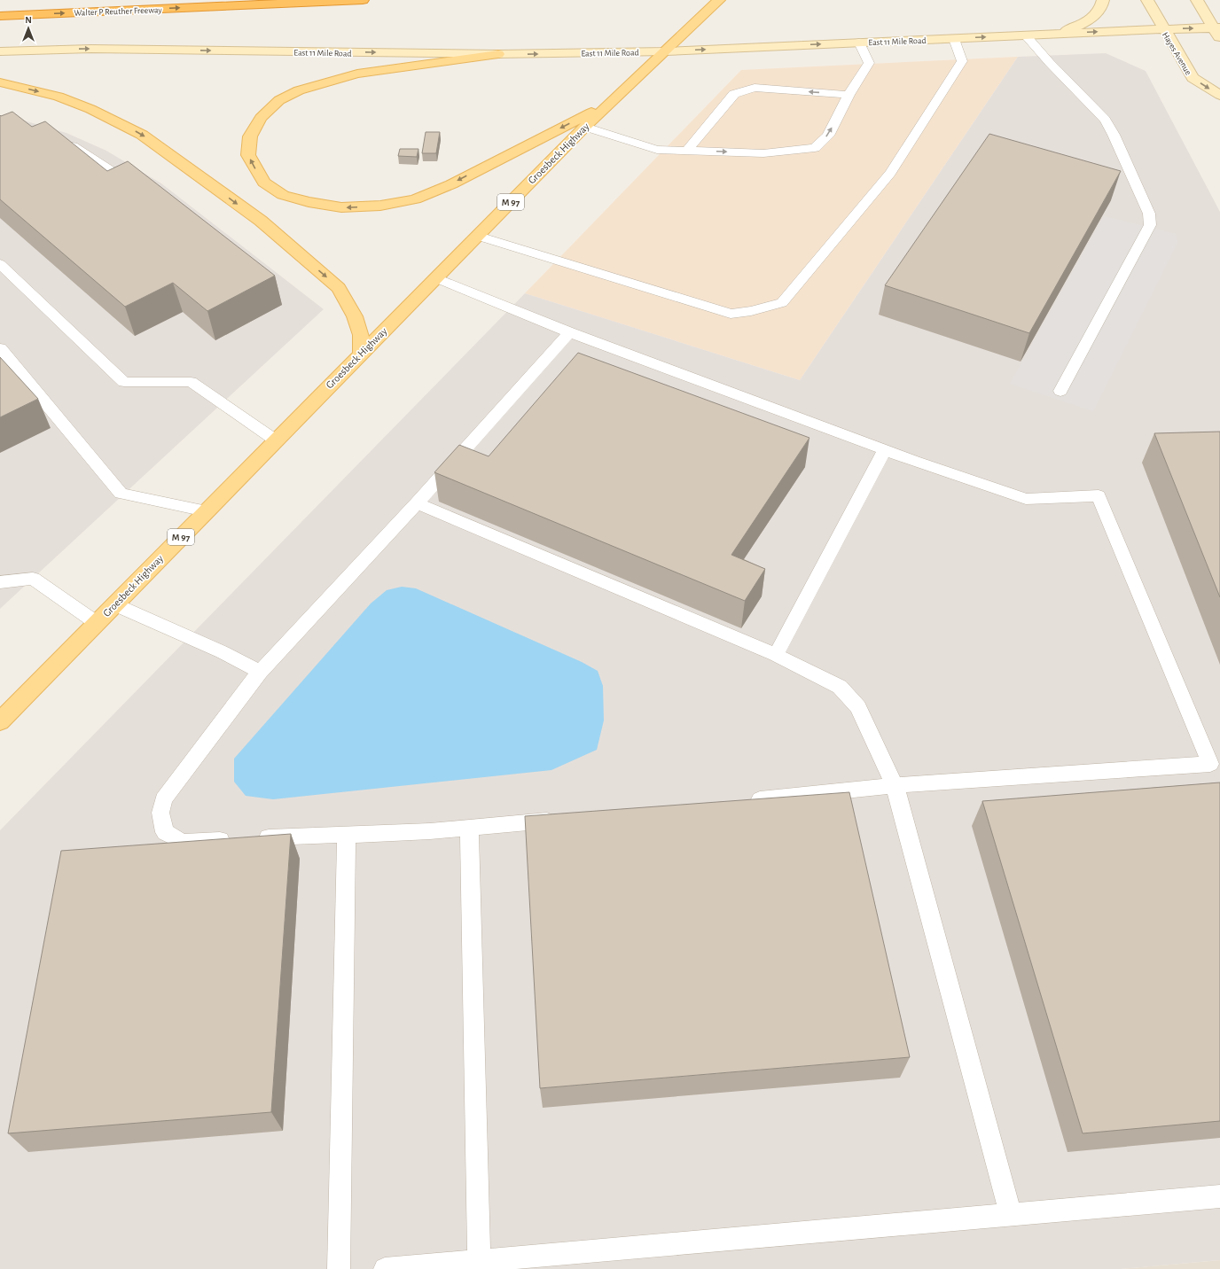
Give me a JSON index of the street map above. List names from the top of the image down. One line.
{"streets":{"highway":["Walter P Reuther Freeway"],"main road":["East 11 Mile Road","Hayes Avenue","Groesbeck Highway","M 97"]},"crossings":[["East 11 Mile Road","Hayes Avenue"],["East 11 Mile Road","Groesbeck Highway"]],"one_way":["Walter P Reuther Freeway","East 11 Mile Road"],"north":"top"}
